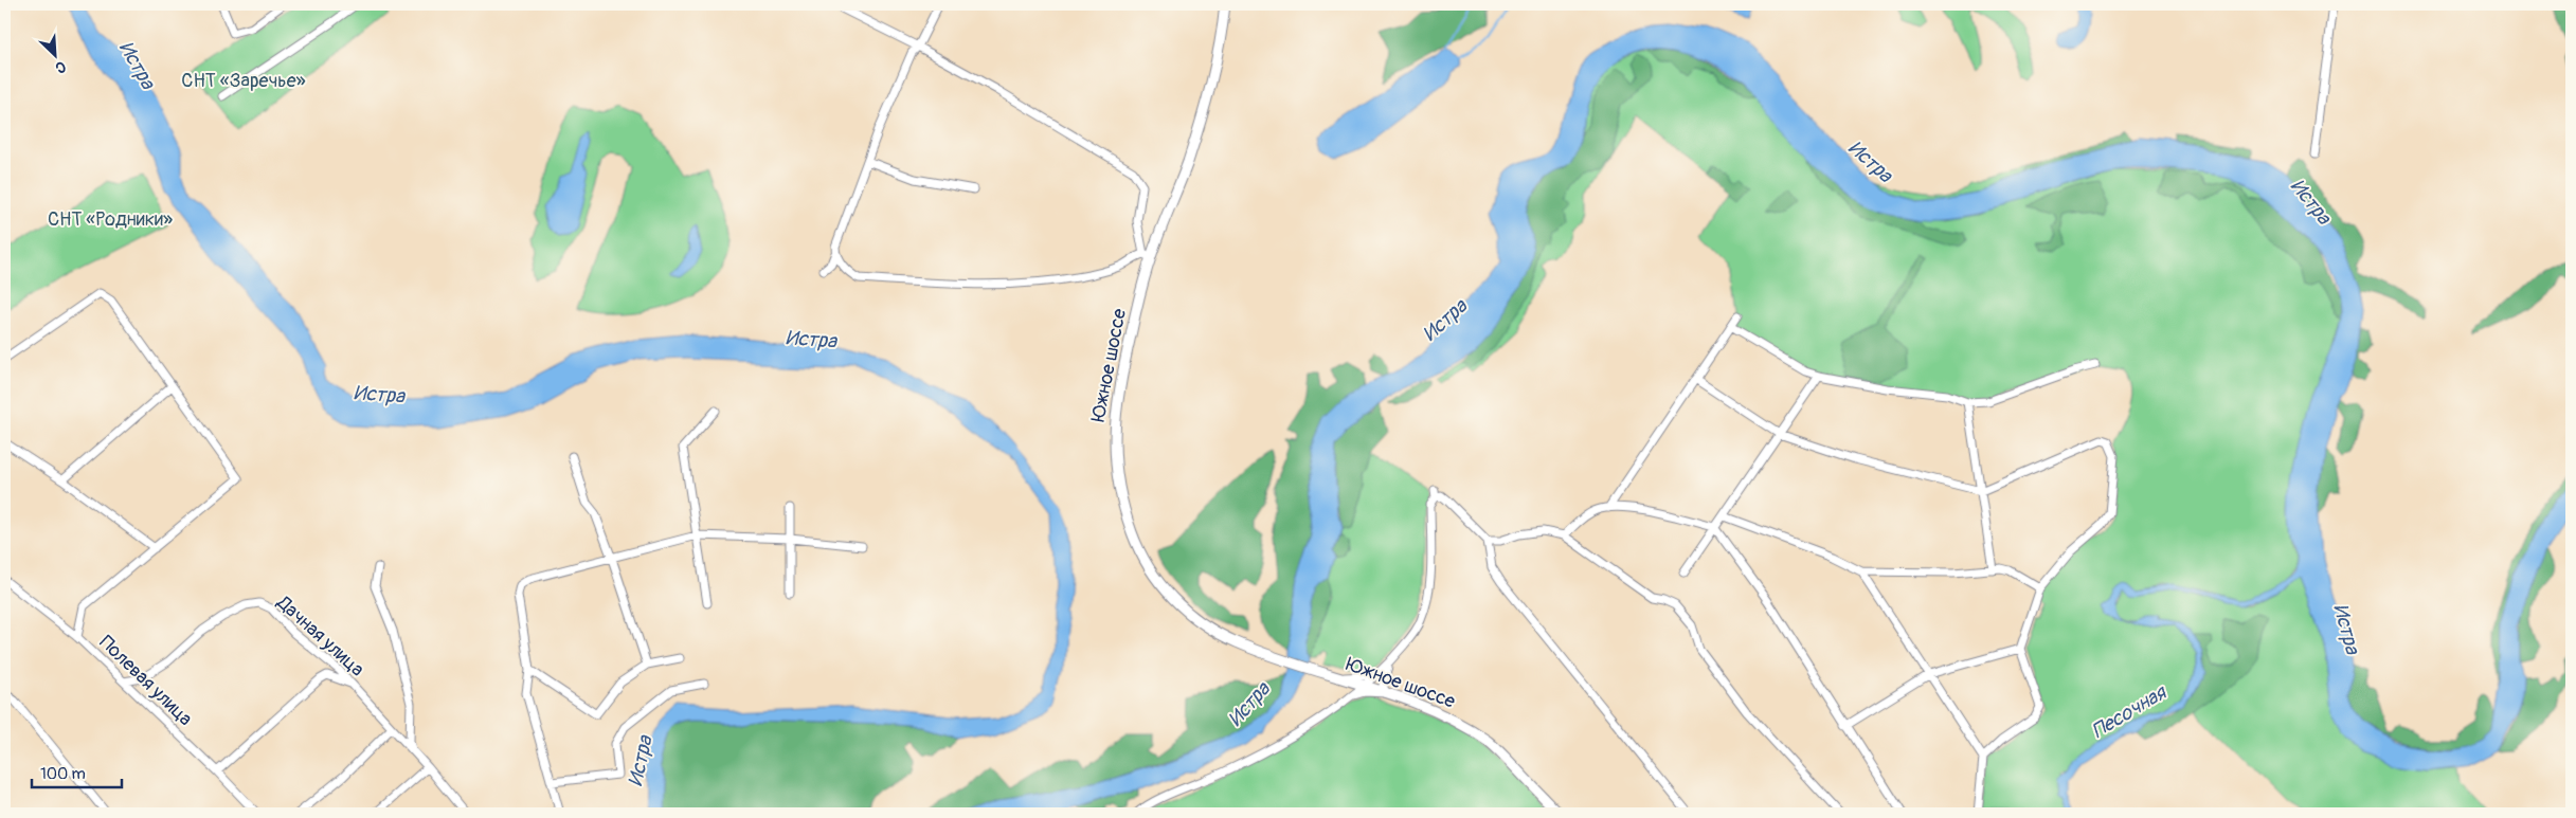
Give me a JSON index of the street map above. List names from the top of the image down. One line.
{"streets":{"main road":["Южное шоссе"],"street":["Дачная улица","Полевая улица"]},"crossings":[["Дачная улица","Полевая улица"]],"water":["Истра","Песочная"],"parks":["СНТ «Заречье»","СНТ «Родники»"],"scale_bar":"100 m","north":"bottom right"}
